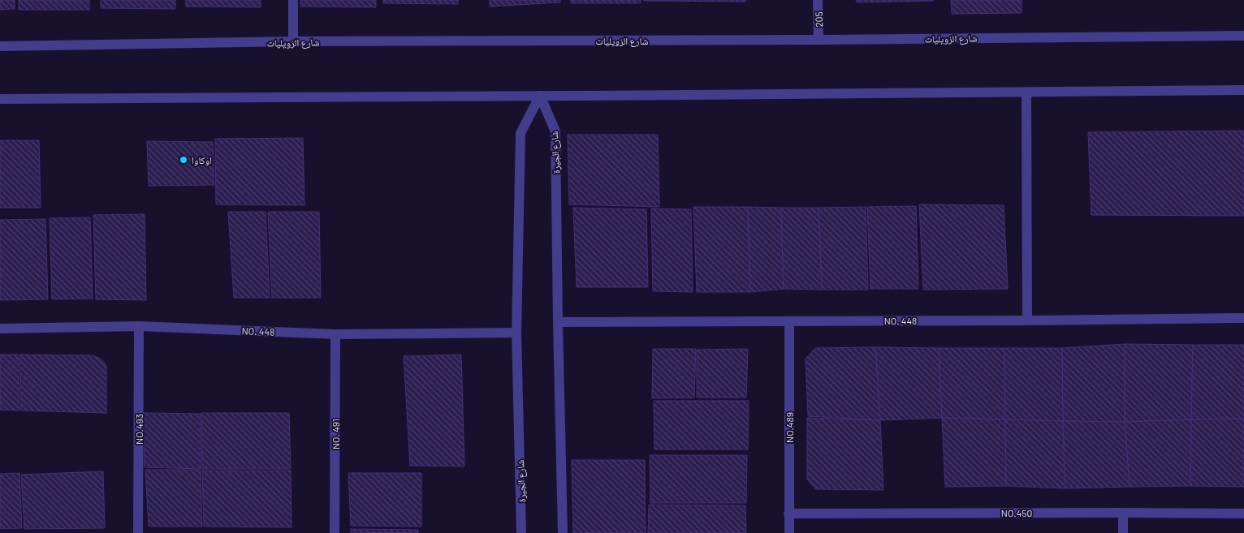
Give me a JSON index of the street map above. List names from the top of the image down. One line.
{"streets":{"street":["205","شارع الزويليات","شارع الجيرة","NO. 448","NO.489","NO.493","NO. 491","NO.450"]},"crossings":[["205","شارع الزويليات"],["شارع الجيرة","NO. 448"],["NO. 448","NO.489"],["NO. 448","NO.493"],["NO. 448","NO. 491"],["NO.489","NO.450"]],"places":["اوكاوا"]}
